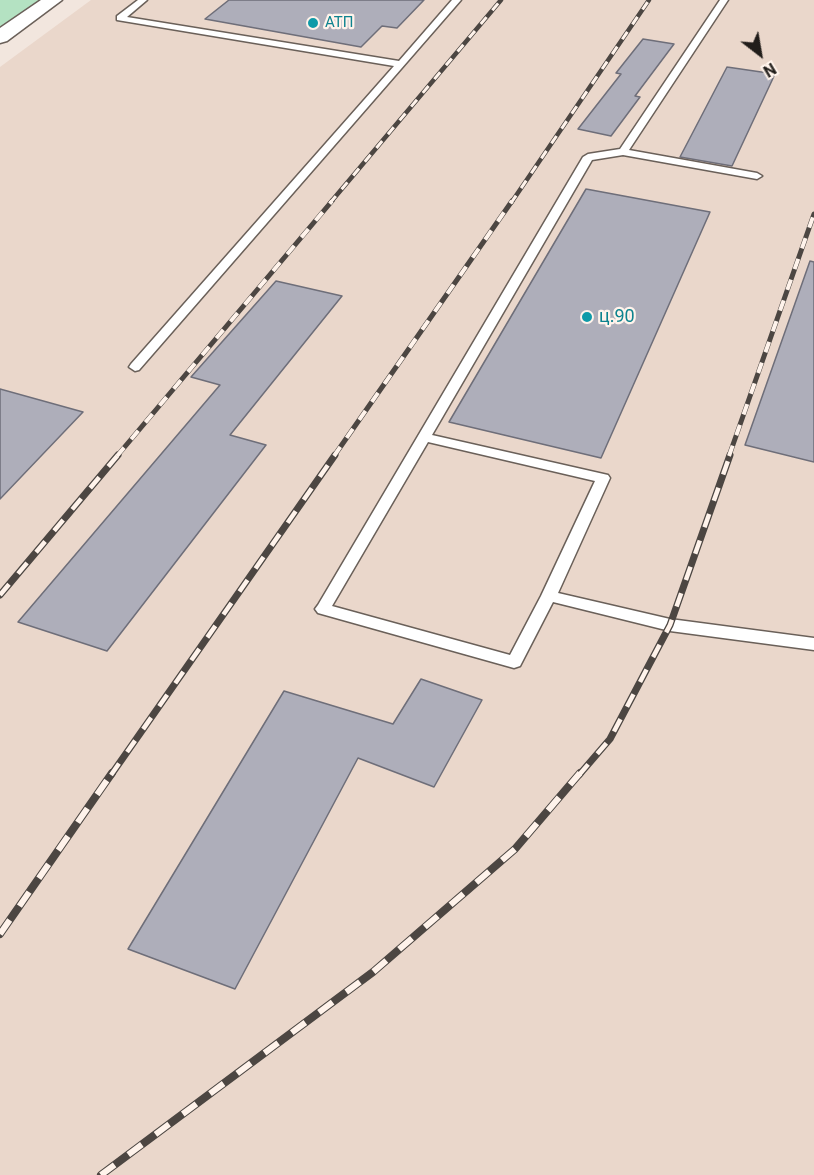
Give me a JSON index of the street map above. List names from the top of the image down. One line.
{"places":["АТП","ц.90"],"north":"bottom right"}
